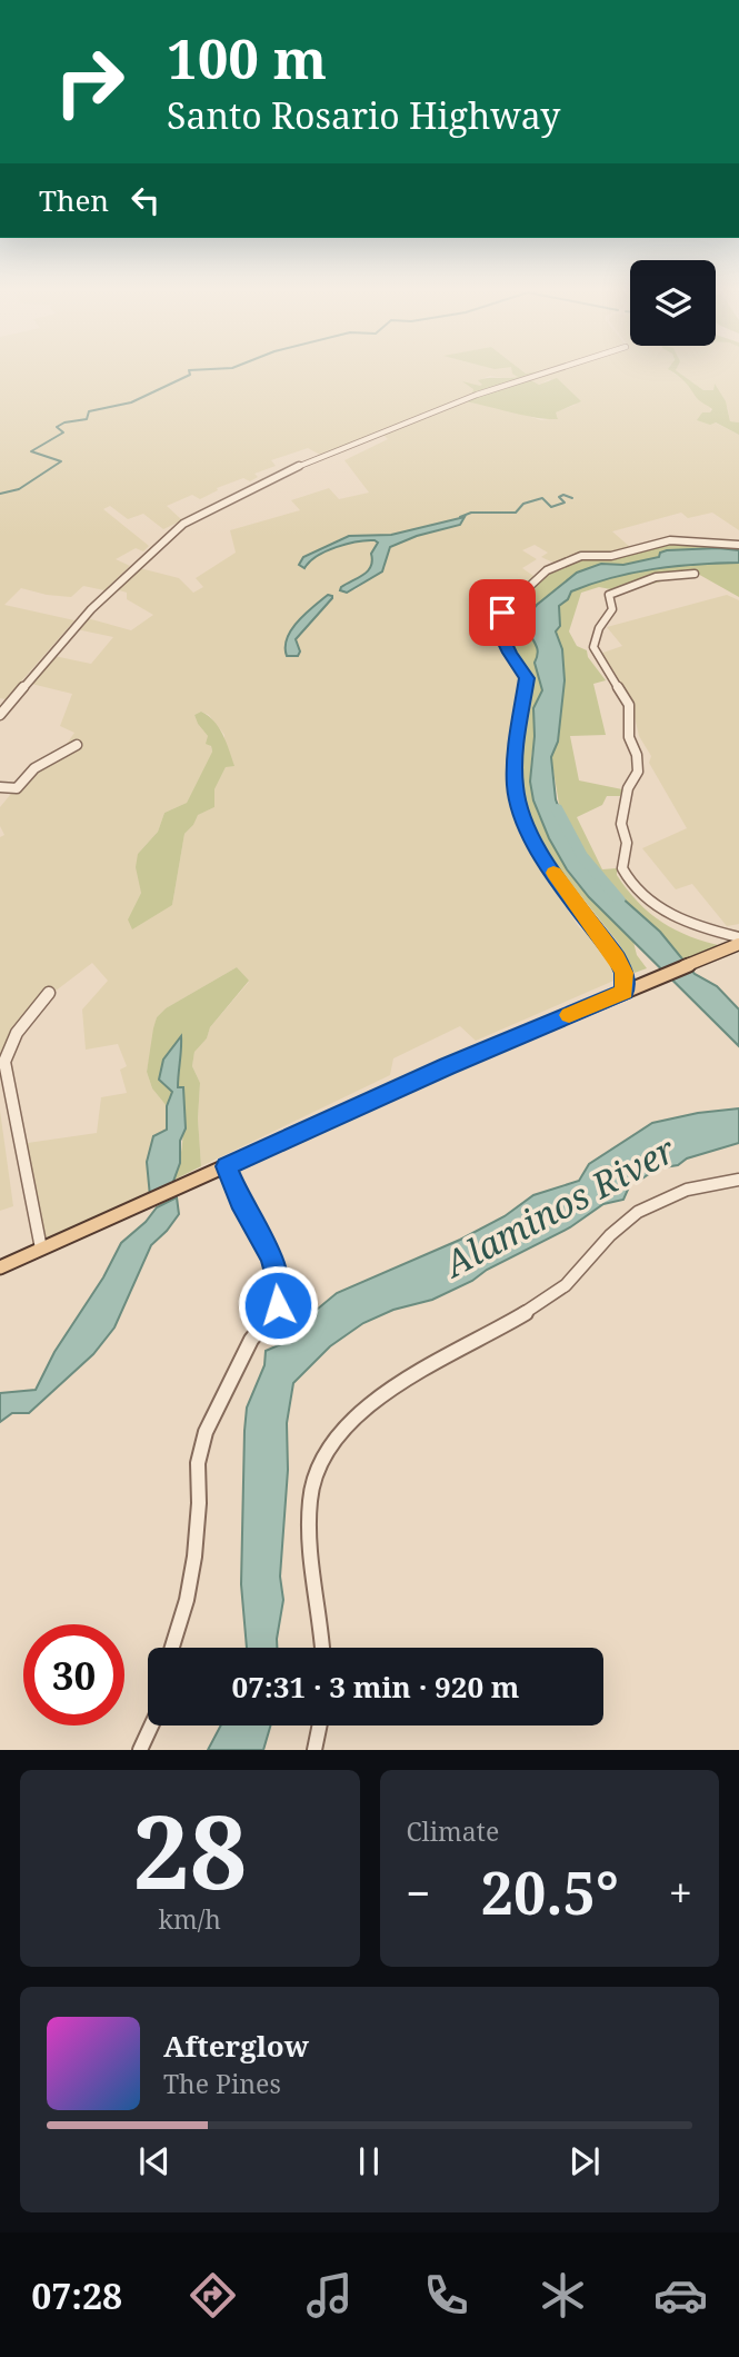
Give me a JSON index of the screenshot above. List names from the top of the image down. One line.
{"water":["Alaminos River"],"page":{"turn":["100 m","Santo Rosario Highway"],"then":"Then","limit":"30","trip":"07:31 · 3 min · 920 m","tile":[["28","km/h"],"Climate"],"heat":["−","20.5°","+"],"song":["Afterglow","The Pines"],"tabs":"07:28"}}
